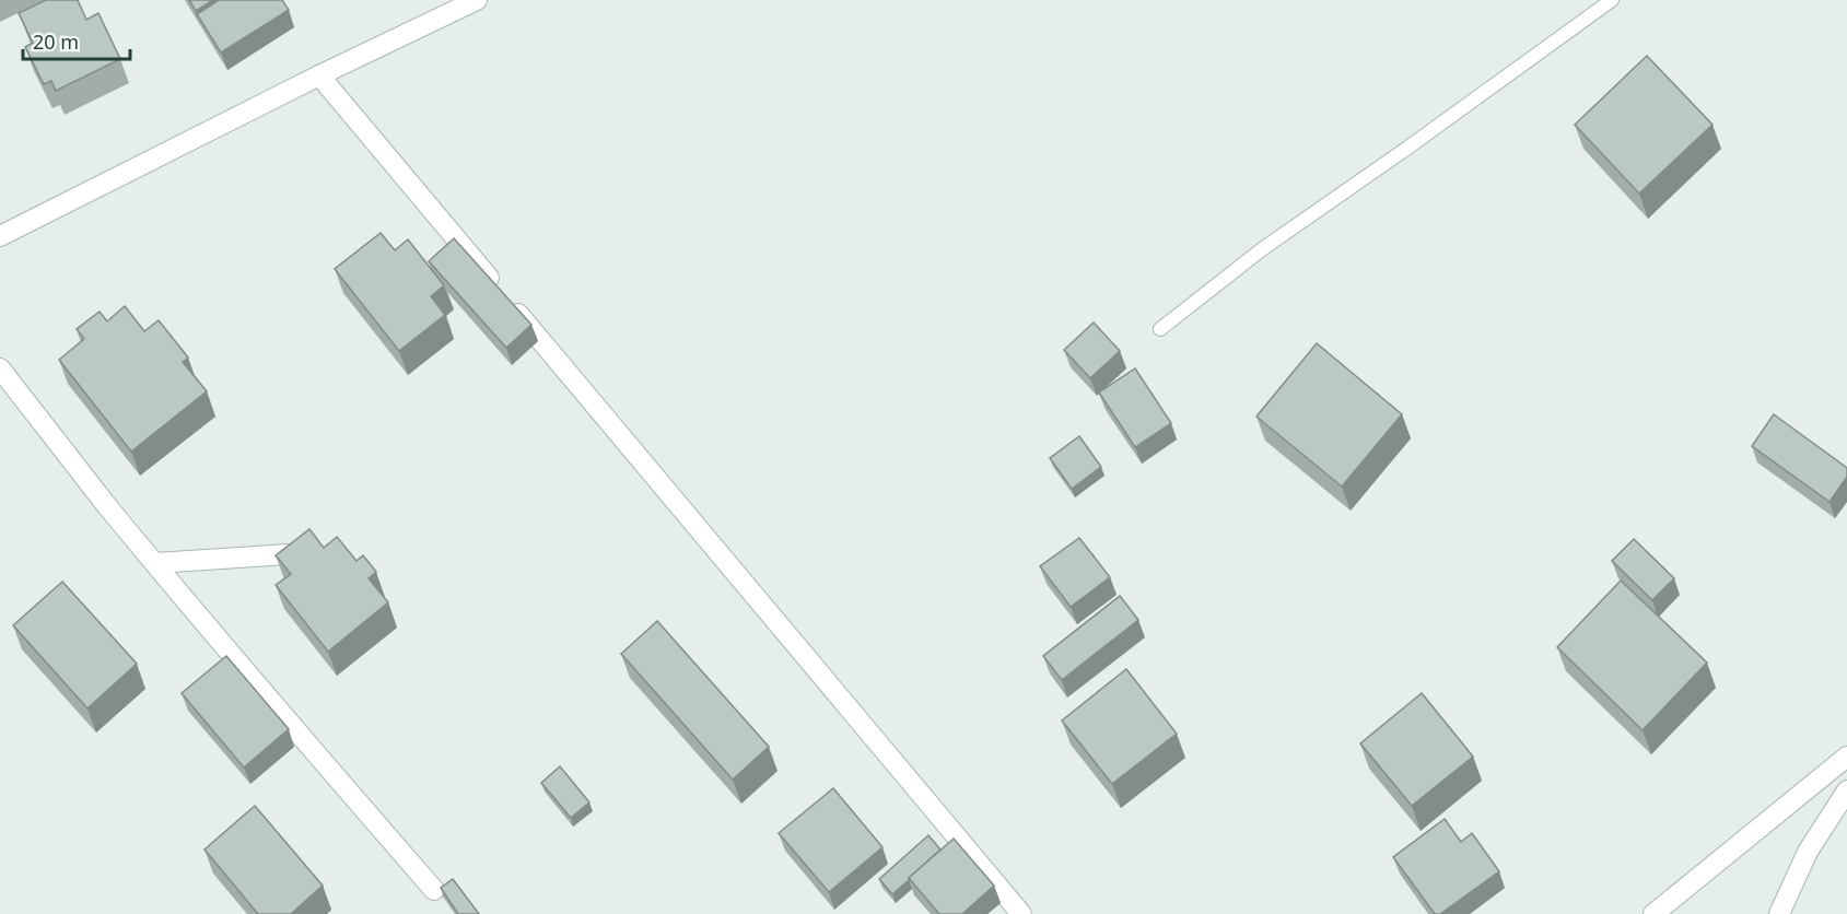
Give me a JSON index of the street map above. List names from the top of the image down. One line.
{"scale_bar":"20 m"}
